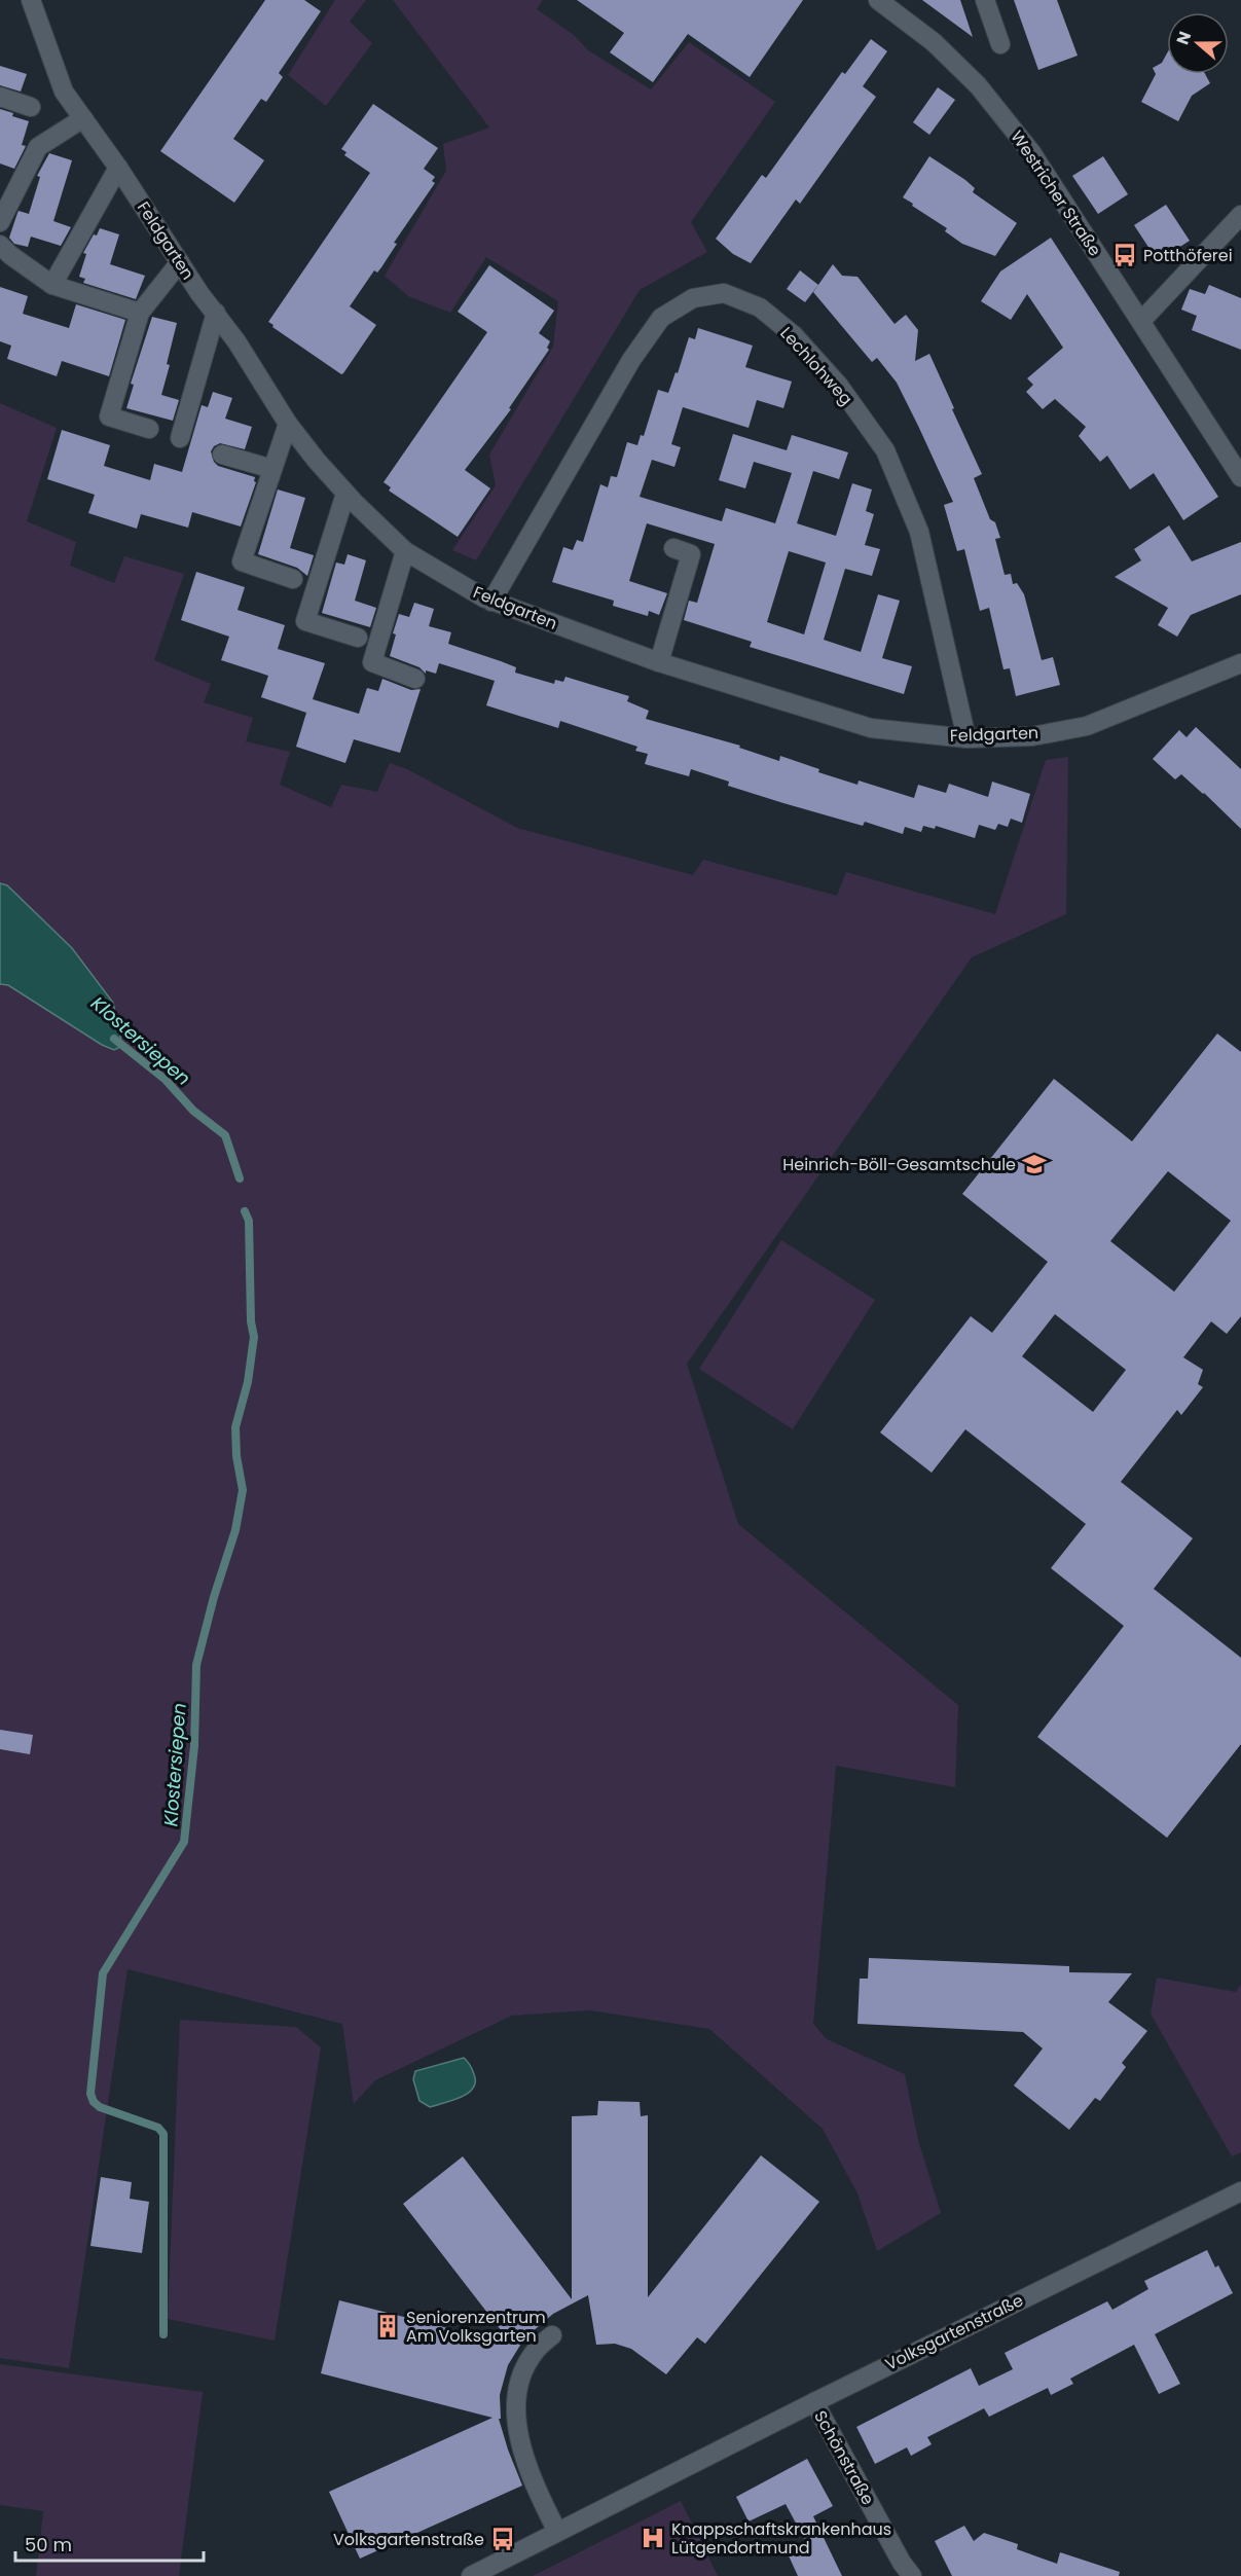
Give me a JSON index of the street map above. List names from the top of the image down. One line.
{"streets":{"street":["Westricher Straße","Feldgarten","Lechlohweg","Volksgartenstraße","Schönstraße"]},"crossings":[["Feldgarten","Lechlohweg"],["Volksgartenstraße","Schönstraße"]],"water":["Klostersiepen"],"places":{"bus stop":["Potthöferei","Volksgartenstraße"],"school or university":["Heinrich-Böll-Gesamtschule"],"building":["Seniorenzentrum Am Volksgarten"],"hospital":["Knappschaftskrankenhaus Lütgendortmund"]},"scale_bar":"50 m","north":"left"}
